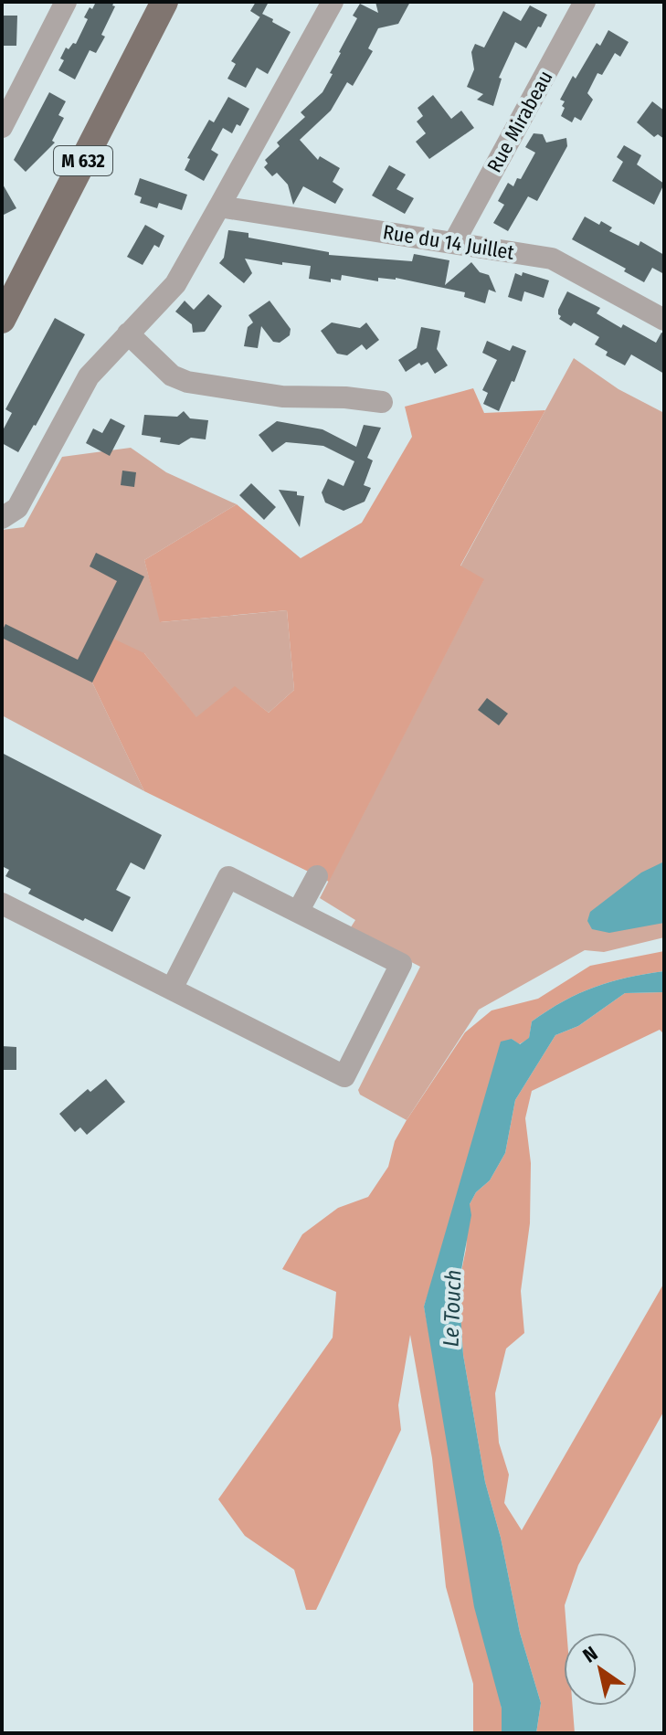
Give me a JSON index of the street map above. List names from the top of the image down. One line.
{"streets":{"main road":["M 632"],"street":["Rue Mirabeau","Rue du 14 Juillet"]},"crossings":[["Rue Mirabeau","Rue du 14 Juillet"]],"water":["Le Touch"],"north":"top left"}
